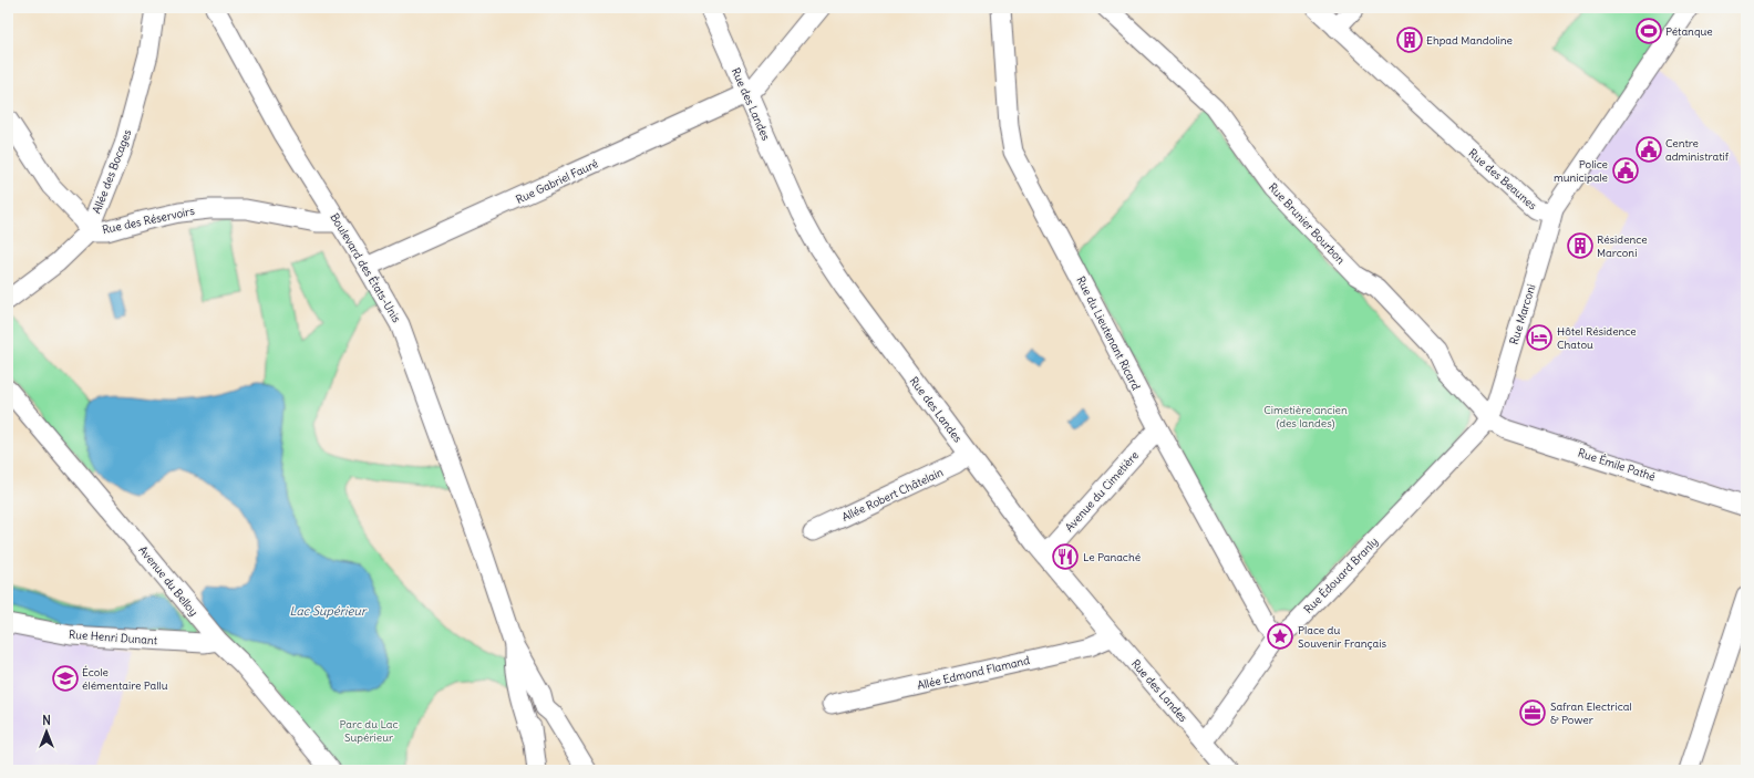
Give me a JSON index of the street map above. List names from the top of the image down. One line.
{"streets":{"street":["Rue des Landes","Allée des Bocages","Rue des Beaunes","Rue Gabriel Fauré","Rue des Réservoirs","Rue Brunier Bourbon","Boulevard des États-Unis","Rue Marconi","Rue du Lieutenant Ricard","Rue Émile Pathé","Avenue du Cimetière","Allée Robert Châtelain","Rue Édouard Branly","Avenue du Belloy","Rue Henri Dunant","Allée Edmond Flamand"]},"crossings":[["Rue des Landes","Rue Gabriel Fauré"],["Rue des Landes","Avenue du Cimetière"],["Rue des Landes","Allée Robert Châtelain"],["Rue des Landes","Rue Édouard Branly"],["Rue des Landes","Allée Edmond Flamand"],["Allée des Bocages","Rue des Réservoirs"],["Rue des Beaunes","Rue Marconi"],["Rue Gabriel Fauré","Boulevard des États-Unis"],["Rue des Réservoirs","Boulevard des États-Unis"],["Rue Brunier Bourbon","Rue Marconi"],["Rue Brunier Bourbon","Rue Émile Pathé"],["Rue Brunier Bourbon","Rue Édouard Branly"],["Rue Marconi","Rue Émile Pathé"],["Rue Marconi","Rue Édouard Branly"],["Rue du Lieutenant Ricard","Avenue du Cimetière"],["Rue du Lieutenant Ricard","Rue Édouard Branly"],["Rue Émile Pathé","Rue Édouard Branly"],["Avenue du Belloy","Rue Henri Dunant"]],"water":["Lac Supérieur"],"parks":["Cimetière ancien (des landes)","Parc du Lac Supérieur"],"places":{"sports":["Pétanque"],"building":["Ehpad Mandoline","Résidence Marconi"],"public building":["Centre administratif","Police municipale"],"hotel":["Hôtel Résidence Chatou"],"restaurant":["Le Panaché"],"place":["Place du Souvenir Français"],"school or university":["École élémentaire Pallu"],"office":["Safran Electrical & Power"]},"north":"top"}
